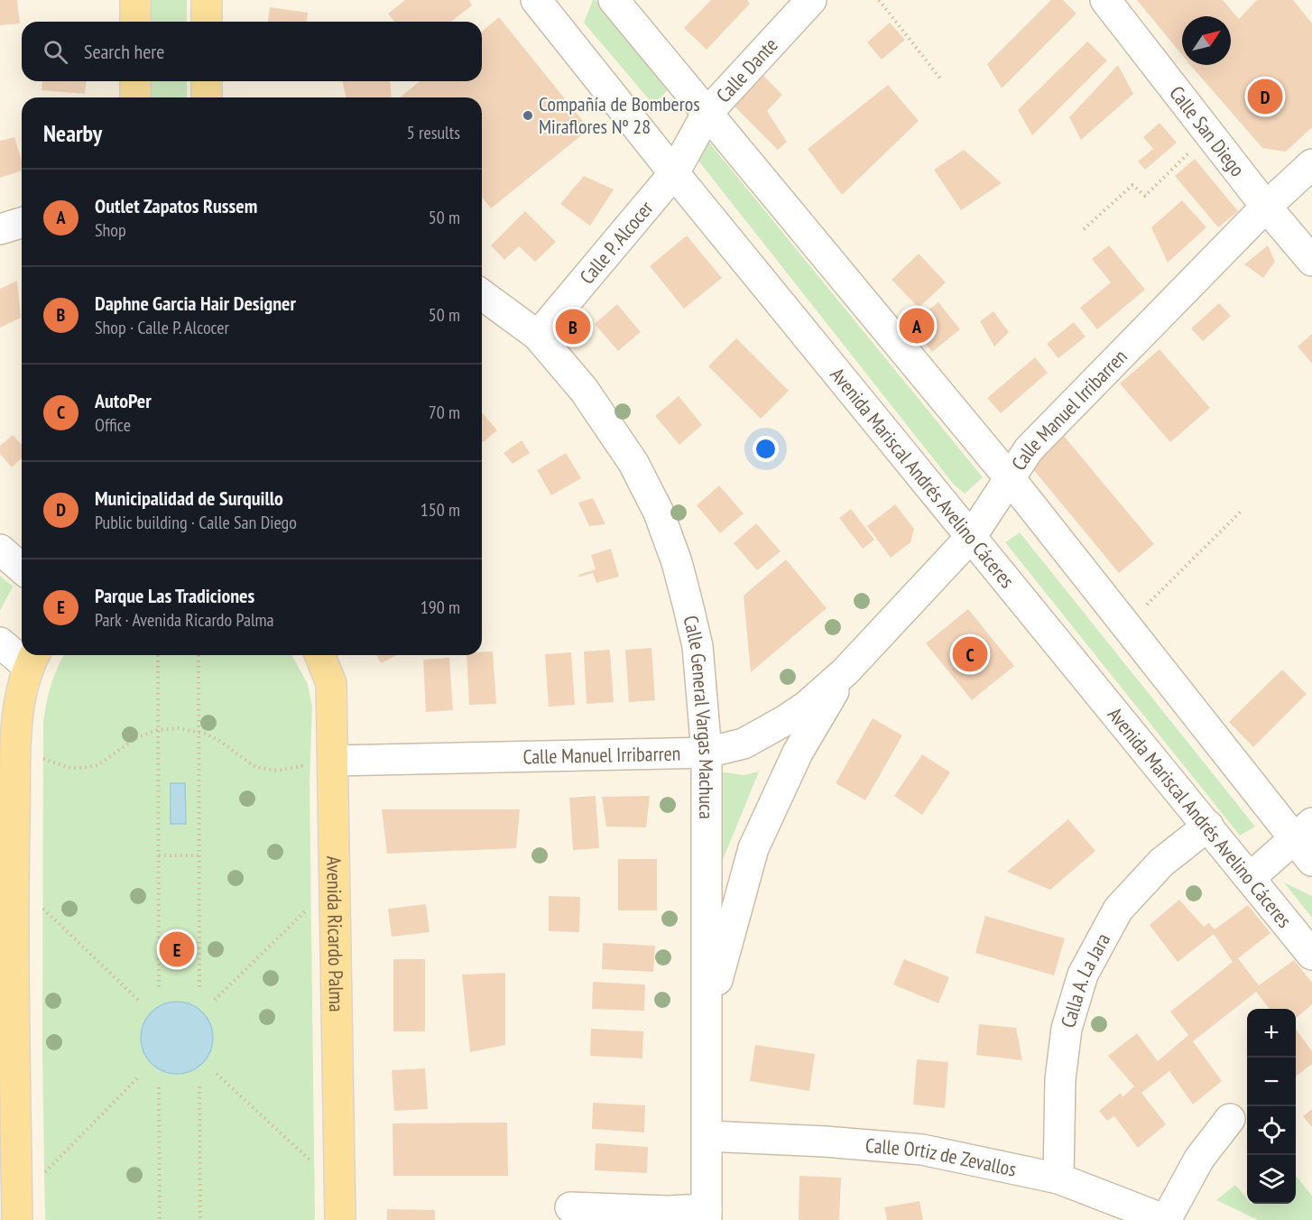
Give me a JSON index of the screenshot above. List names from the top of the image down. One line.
{"streets":{"main road":["Avenida Ricardo Palma"],"street":["Calle Dante","Calle San Diego","Calle P. Alcocer","Calle Manuel Irribarren","Avenida Mariscal Andrés Avelino Cáceres","Calle General Vargas Machuca","Calla A. La Jara","Calle Ortiz de Zevallos"]},"crossings":[["Calle Dante","Calle P. Alcocer"],["Calle Dante","Avenida Mariscal Andrés Avelino Cáceres"],["Calle San Diego","Calle Manuel Irribarren"],["Calle P. Alcocer","Avenida Mariscal Andrés Avelino Cáceres"],["Calle P. Alcocer","Calle General Vargas Machuca"],["Calle Manuel Irribarren","Avenida Mariscal Andrés Avelino Cáceres"],["Calle Manuel Irribarren","Calle General Vargas Machuca"],["Calle Manuel Irribarren","Avenida Ricardo Palma"],["Avenida Mariscal Andrés Avelino Cáceres","Calla A. La Jara"],["Calle General Vargas Machuca","Calle Ortiz de Zevallos"],["Calla A. La Jara","Calle Ortiz de Zevallos"]],"places":["Compañía de Bomberos Miraflores Nº 28"],"north":"top right","page":{"search":"Search here","pins":["D","A","B","C","E"],"heading":["Nearby","5 results"],"list":[{"mark":"A","name":"Outlet Zapatos Russem","note":"Shop","value":"50 m"},{"mark":"B","name":"Daphne Garcia Hair Designer","note":"Shop · Calle P. Alcocer","value":"50 m"},{"mark":"C","name":"AutoPer","note":"Office","value":"70 m"},{"mark":"D","name":"Municipalidad de Surquillo","note":"Public building · Calle San Diego","value":"150 m"},{"mark":"E","name":"Parque Las Tradiciones","note":"Park · Avenida Ricardo Palma","value":"190 m"}],"map_buttons":["+","−"]}}
